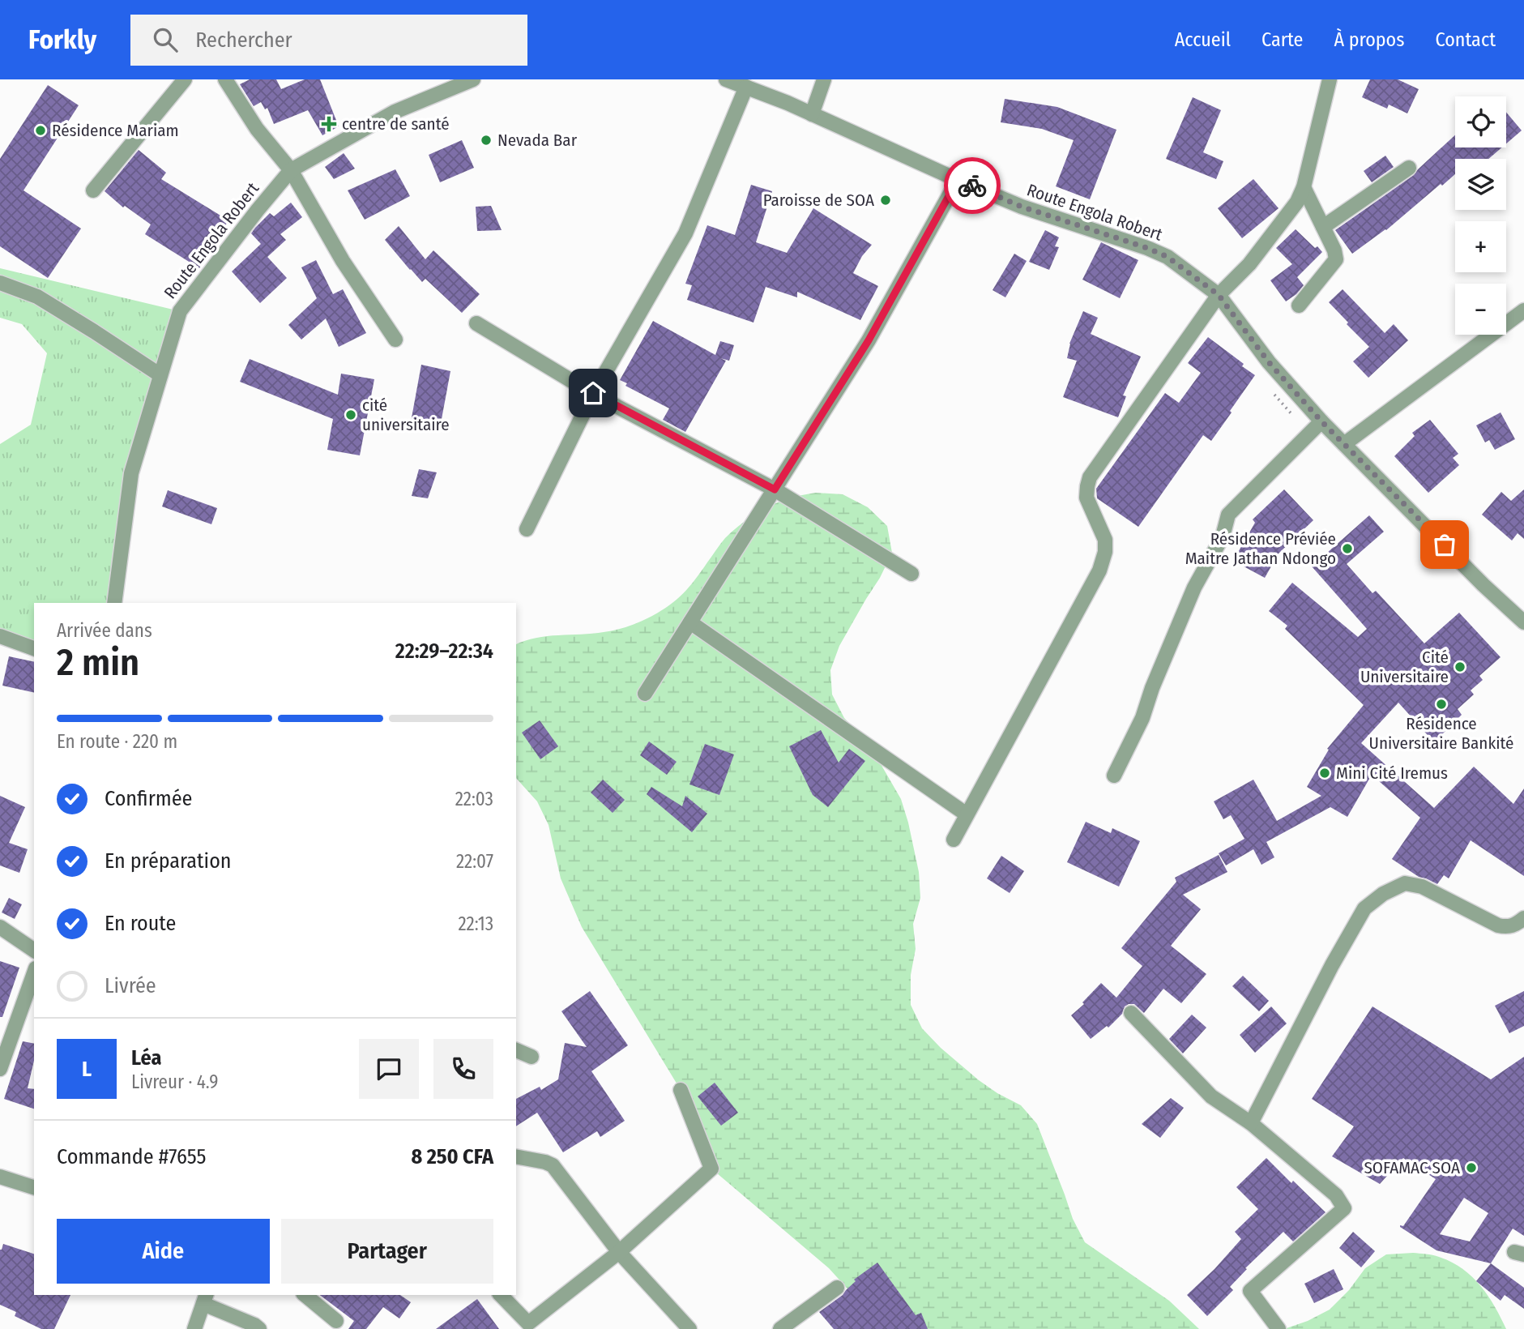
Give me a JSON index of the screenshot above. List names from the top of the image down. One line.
{"streets":{"street":["Route Engola Robert"]},"places":{"health":["centre de santé"],"other":["Résidence Mariam","Nevada Bar","Paroisse de SOA","cité universitaire","Résidence Préviée Maitre Jathan Ndongo","Cité Universitaire","Résidence Universitaire Bankité","Mini Cité Iremus","SOFAMAC SOA"]},"page":{"header":"Forkly","search":"Rechercher","nav":["Accueil","Carte","À propos","Contact"],"map_buttons":["+","−"],"heading":["2 min","Arrivée dans","22:29–22:34"],"panel":["Léa","Livreur · 4.9","Commande #7655","8 250 CFA"],"bar":"En route · 220 m","list":[["Confirmée","22:03"],["En préparation","22:07"],["En route","22:13"],"Livrée"],"round":"L","buttons":["Aide","Partager"]}}
